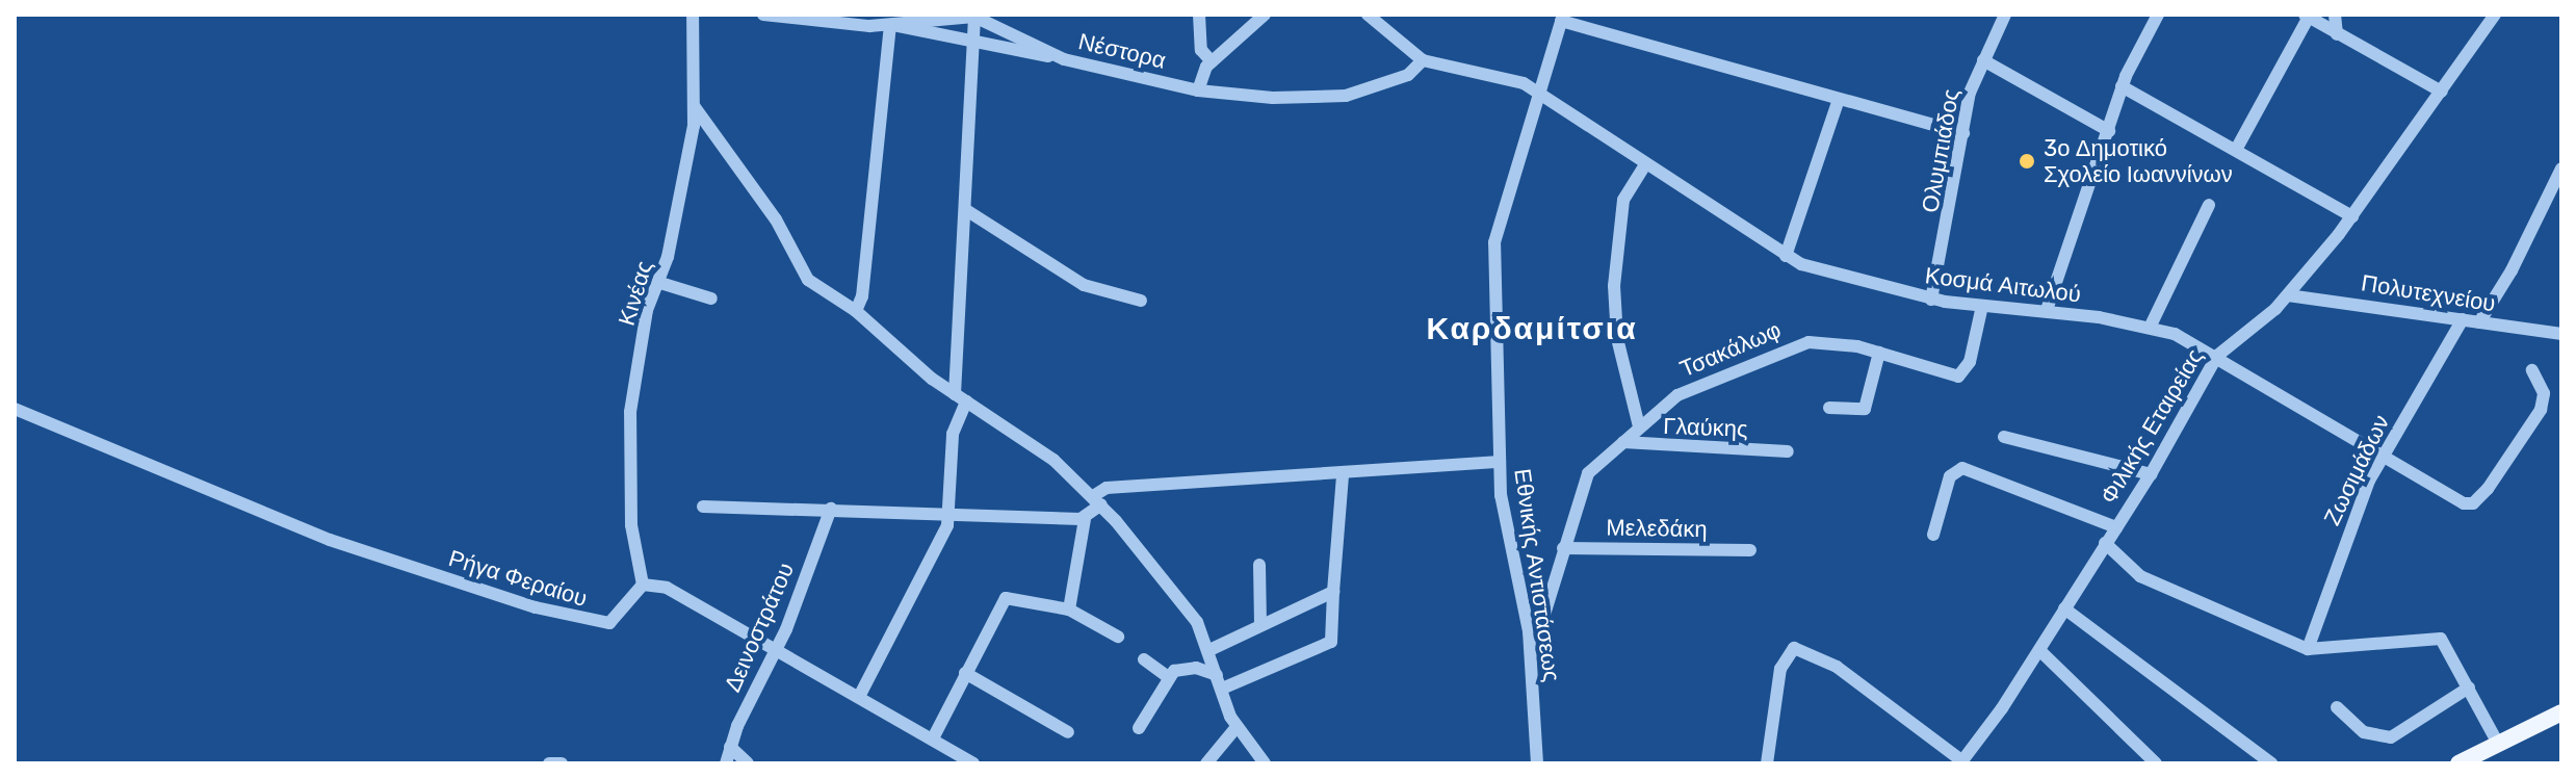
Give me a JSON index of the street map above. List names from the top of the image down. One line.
{"streets":{"street":["Νέστορα","Ολυμπιάδος","Κοσμά Αιτωλού","Κινέας","Πολυτεχνείου","Τσακάλωφ","Φιλικής Εταιρείας","Γλαύκης","Ζωσιμάδων","Μελεδάκη","Εθνικής Αντιστάσεως","Ρήγα Φεραίου","Δεινοστράτου"]},"crossings":[["Ολυμπιάδος","Κοσμά Αιτωλού"],["Κοσμά Αιτωλού","Τσακάλωφ"],["Κοσμά Αιτωλού","Φιλικής Εταιρείας"],["Κοσμά Αιτωλού","Ζωσιμάδων"],["Κοσμά Αιτωλού","Εθνικής Αντιστάσεως"],["Κινέας","Ρήγα Φεραίου"],["Πολυτεχνείου","Φιλικής Εταιρείας"],["Πολυτεχνείου","Ζωσιμάδων"],["Τσακάλωφ","Γλαύκης"],["Τσακάλωφ","Μελεδάκη"],["Τσακάλωφ","Εθνικής Αντιστάσεως"]],"districts":["Καρδαμίτσια"],"places":["3ο Δημοτικό Σχολείο Ιωαννίνων"]}
